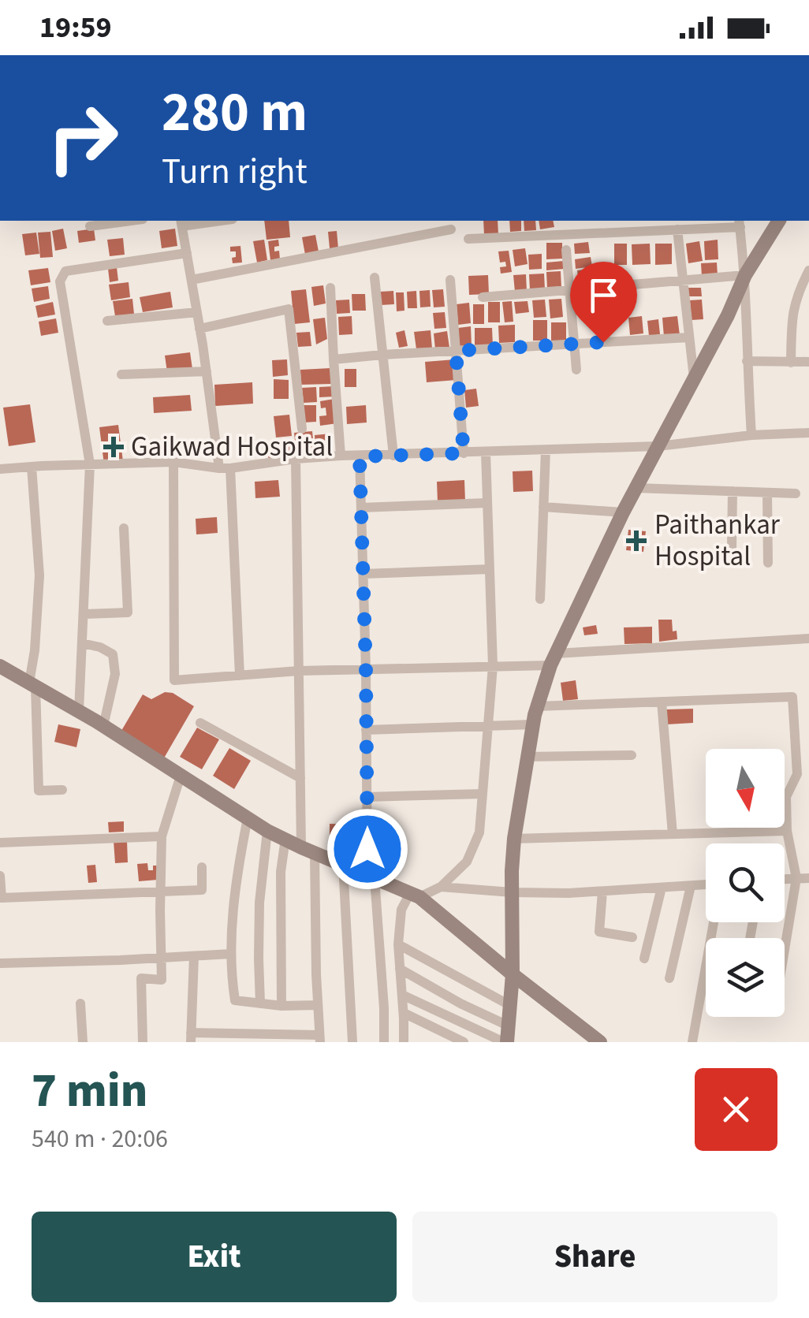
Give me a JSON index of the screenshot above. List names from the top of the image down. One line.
{"places":{"health":["Gaikwad Hospital","Paithankar Hospital"]},"north":"bottom","page":{"status":"19:59","turn":["280 m","Turn right"],"heading":["7 min","540 m · 20:06"],"buttons":["Exit","Share"]}}
